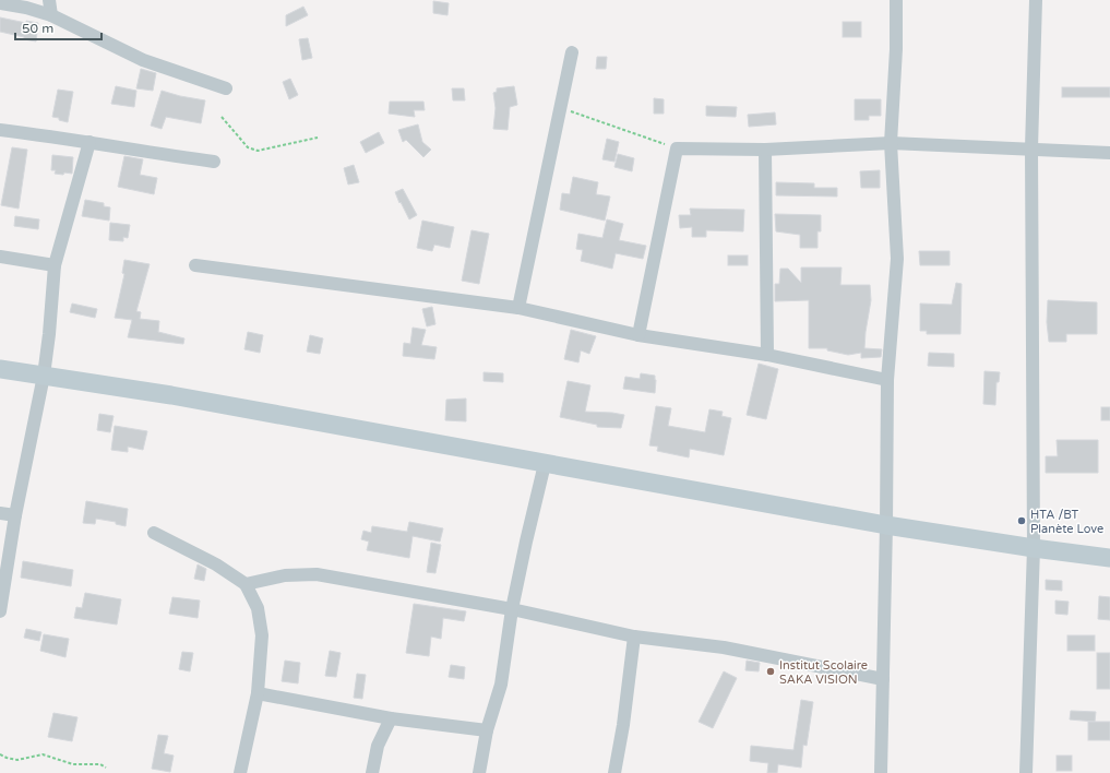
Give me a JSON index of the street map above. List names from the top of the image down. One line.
{"places":["HTA /BT Planète Love","Institut Scolaire SAKA VISION"],"scale_bar":"50 m"}
